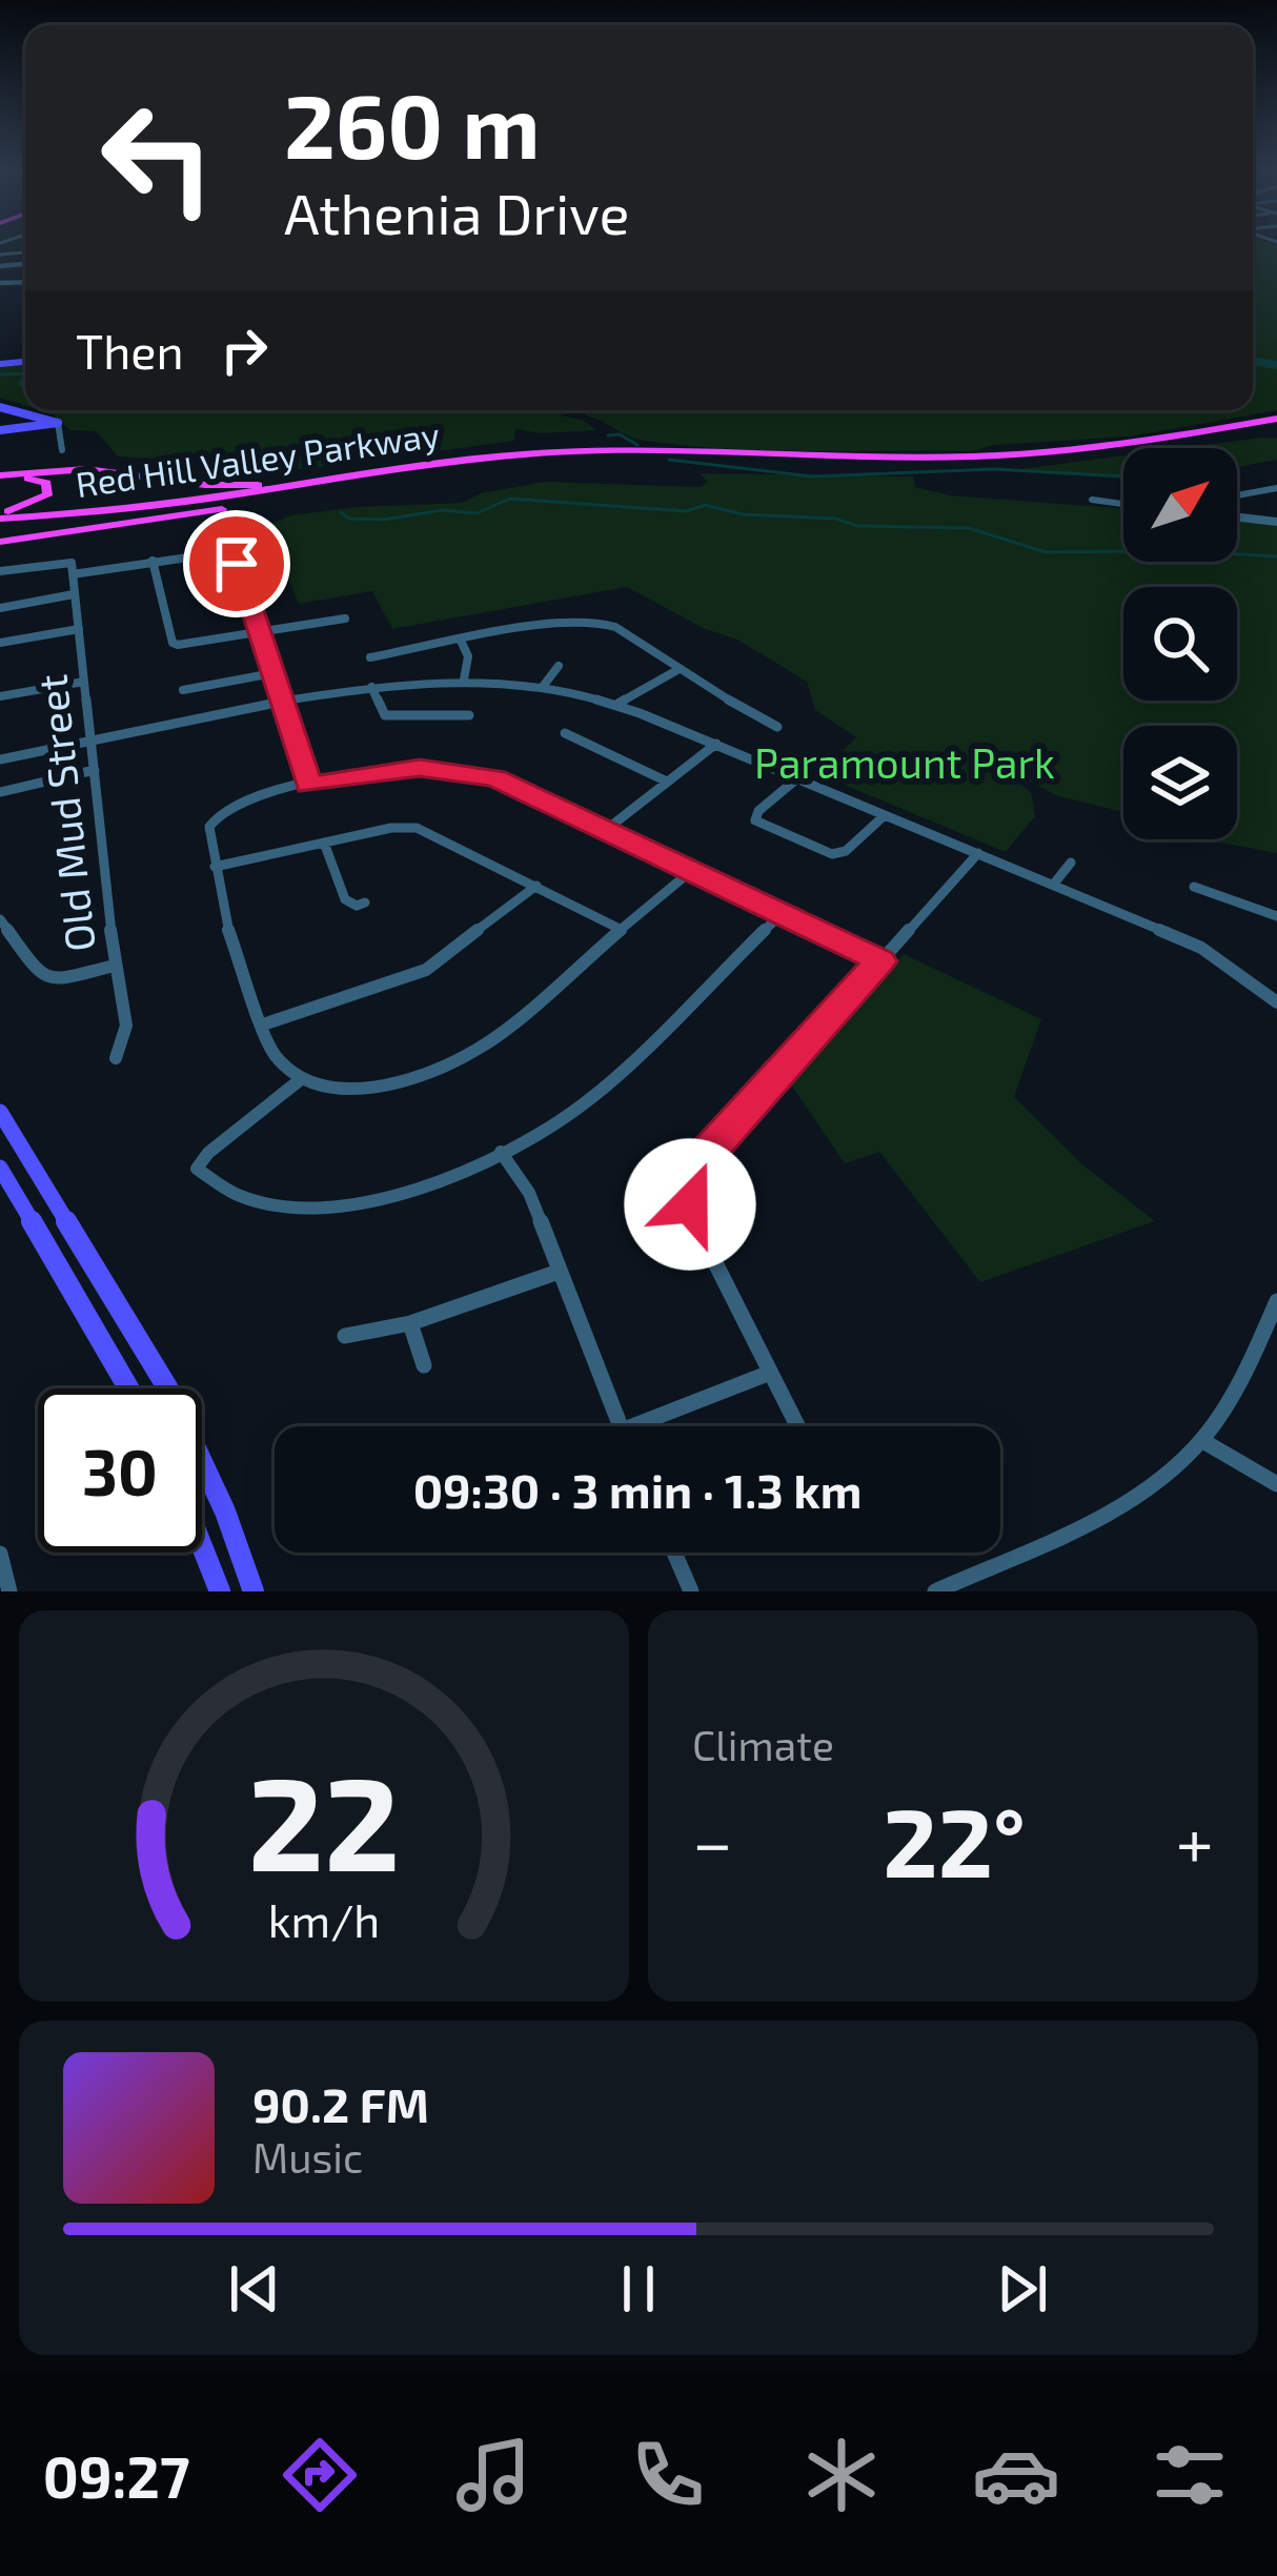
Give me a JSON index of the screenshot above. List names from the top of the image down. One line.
{"streets":{"highway":["Red Hill Valley Parkway"],"street":["Old Mud Street"]},"parks":["Paramount Park"],"north":"top right","page":{"turn":["260 m","Athenia Drive"],"then":"Then","limit":"30","trip":"09:30 · 3 min · 1.3 km","tile":"Climate","heat":["−","22°","+"],"song":["90.2 FM","Music"],"tabs":"09:27","gauge":["22","km/h"]}}
